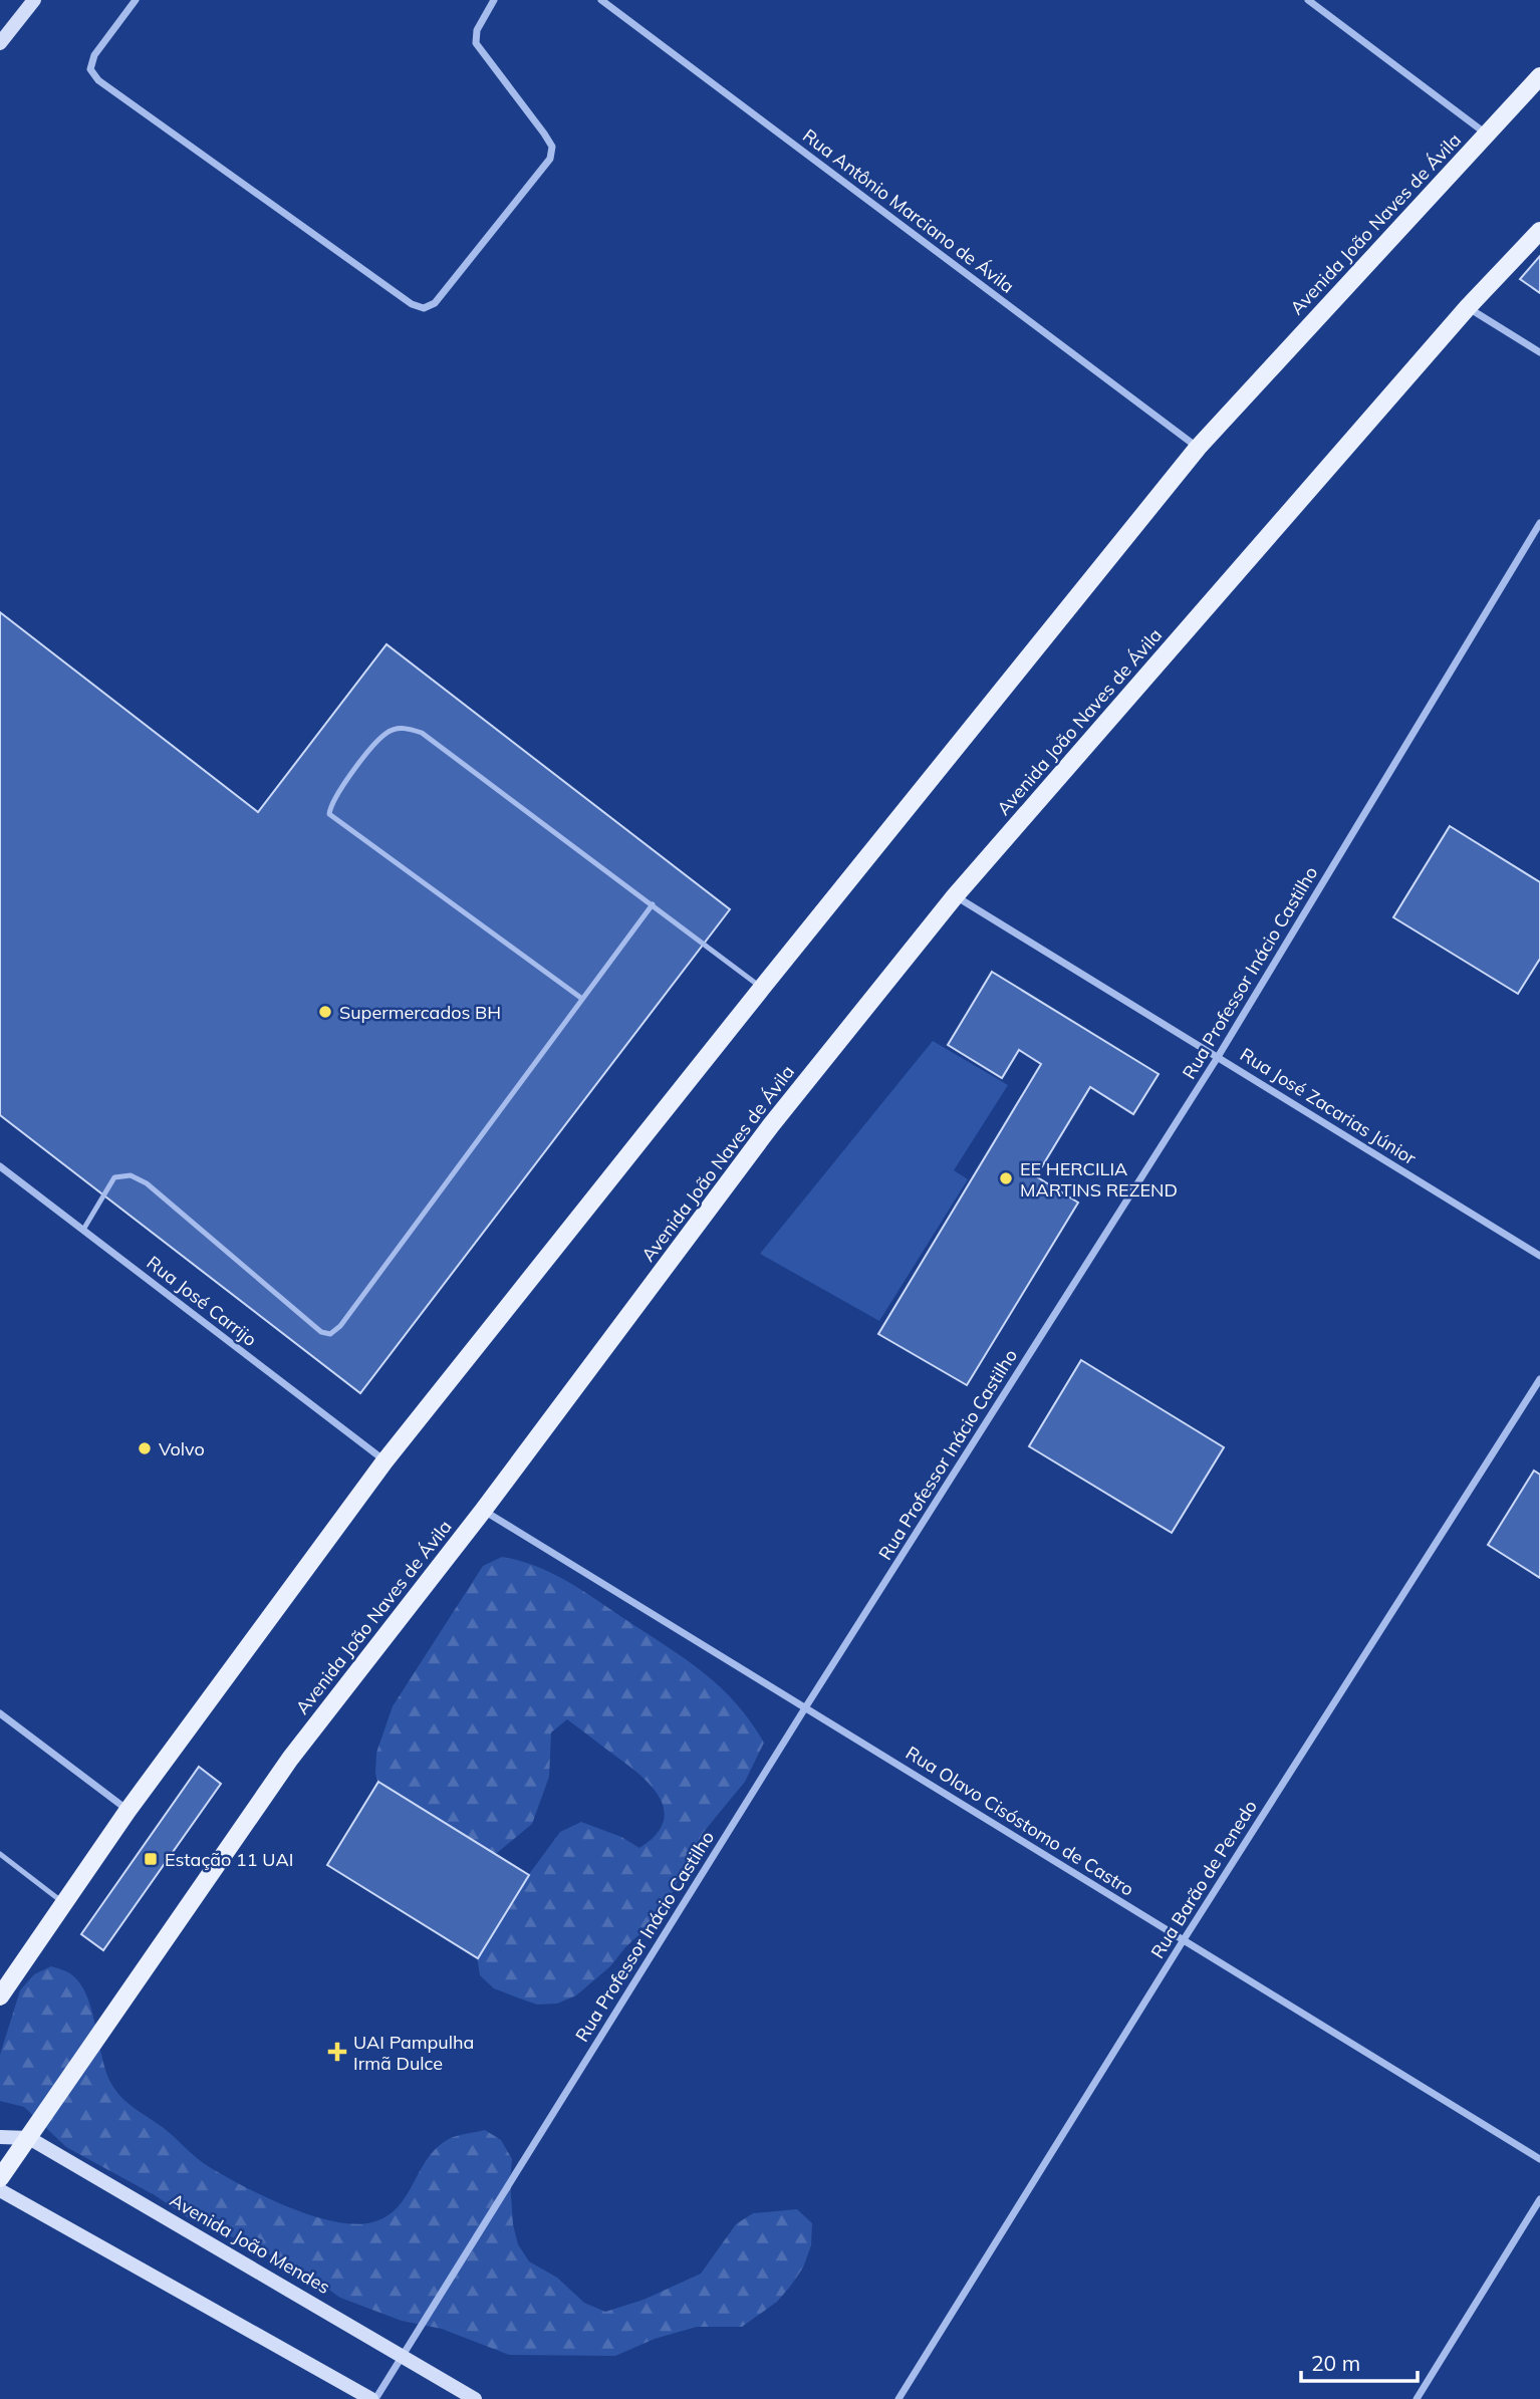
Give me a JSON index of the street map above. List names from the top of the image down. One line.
{"streets":{"main road":["Avenida João Naves de Ávila"],"street":["Rua Antônio Marciano de Ávila","Rua Professor Inácio Castilho","Rua José Zacarias Júnior","Rua José Carrijo","Rua Olavo Cisóstomo de Castro","Rua Barão de Penedo","Avenida João Mendes"]},"crossings":[["Rua Antônio Marciano de Ávila","Avenida João Naves de Ávila"],["Avenida João Naves de Ávila","Rua José Zacarias Júnior"],["Avenida João Naves de Ávila","Rua José Carrijo"],["Avenida João Naves de Ávila","Rua Olavo Cisóstomo de Castro"],["Avenida João Naves de Ávila","Avenida João Mendes"],["Rua Professor Inácio Castilho","Rua José Zacarias Júnior"],["Rua Professor Inácio Castilho","Rua Olavo Cisóstomo de Castro"],["Rua Professor Inácio Castilho","Avenida João Mendes"],["Rua Olavo Cisóstomo de Castro","Rua Barão de Penedo"]],"places":{"other":["Supermercados BH","EE HERCILIA MARTINS REZEND","Volvo"],"transit":["Estação 11 UAI"],"health":["UAI Pampulha Irmã Dulce"]},"scale_bar":"20 m"}
